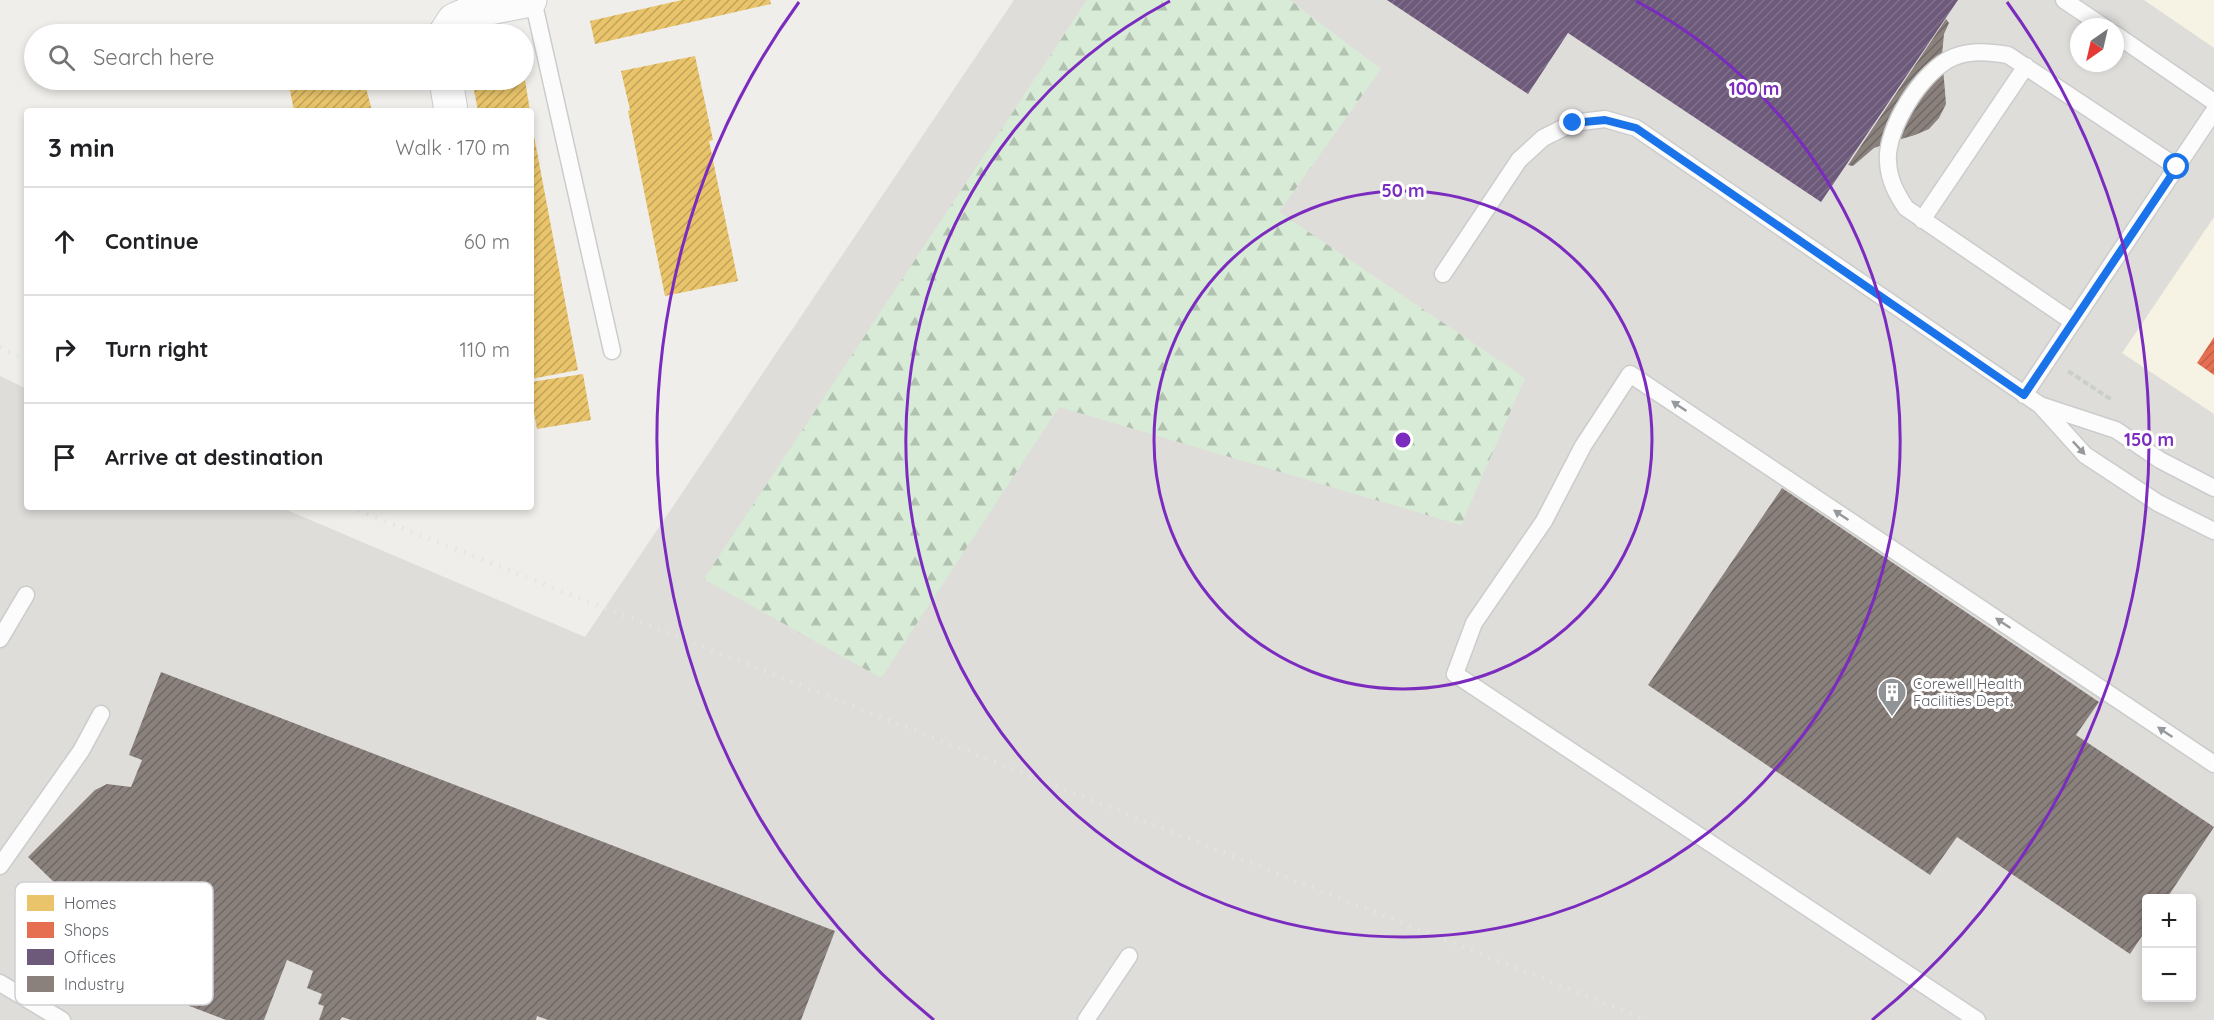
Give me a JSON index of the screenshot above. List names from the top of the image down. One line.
{"places":{"building":["Corewell Health Facilities Dept."]},"legend":["Homes","Shops","Offices","Industry"],"north":"bottom left","page":{"search":"Search here","heading":["3 min","Walk · 170 m"],"list":[["Continue","60 m"],["Turn right","110 m"],"Arrive at destination"],"map_buttons":["+","−"]},"rings":["100 m","50 m","150 m"]}
